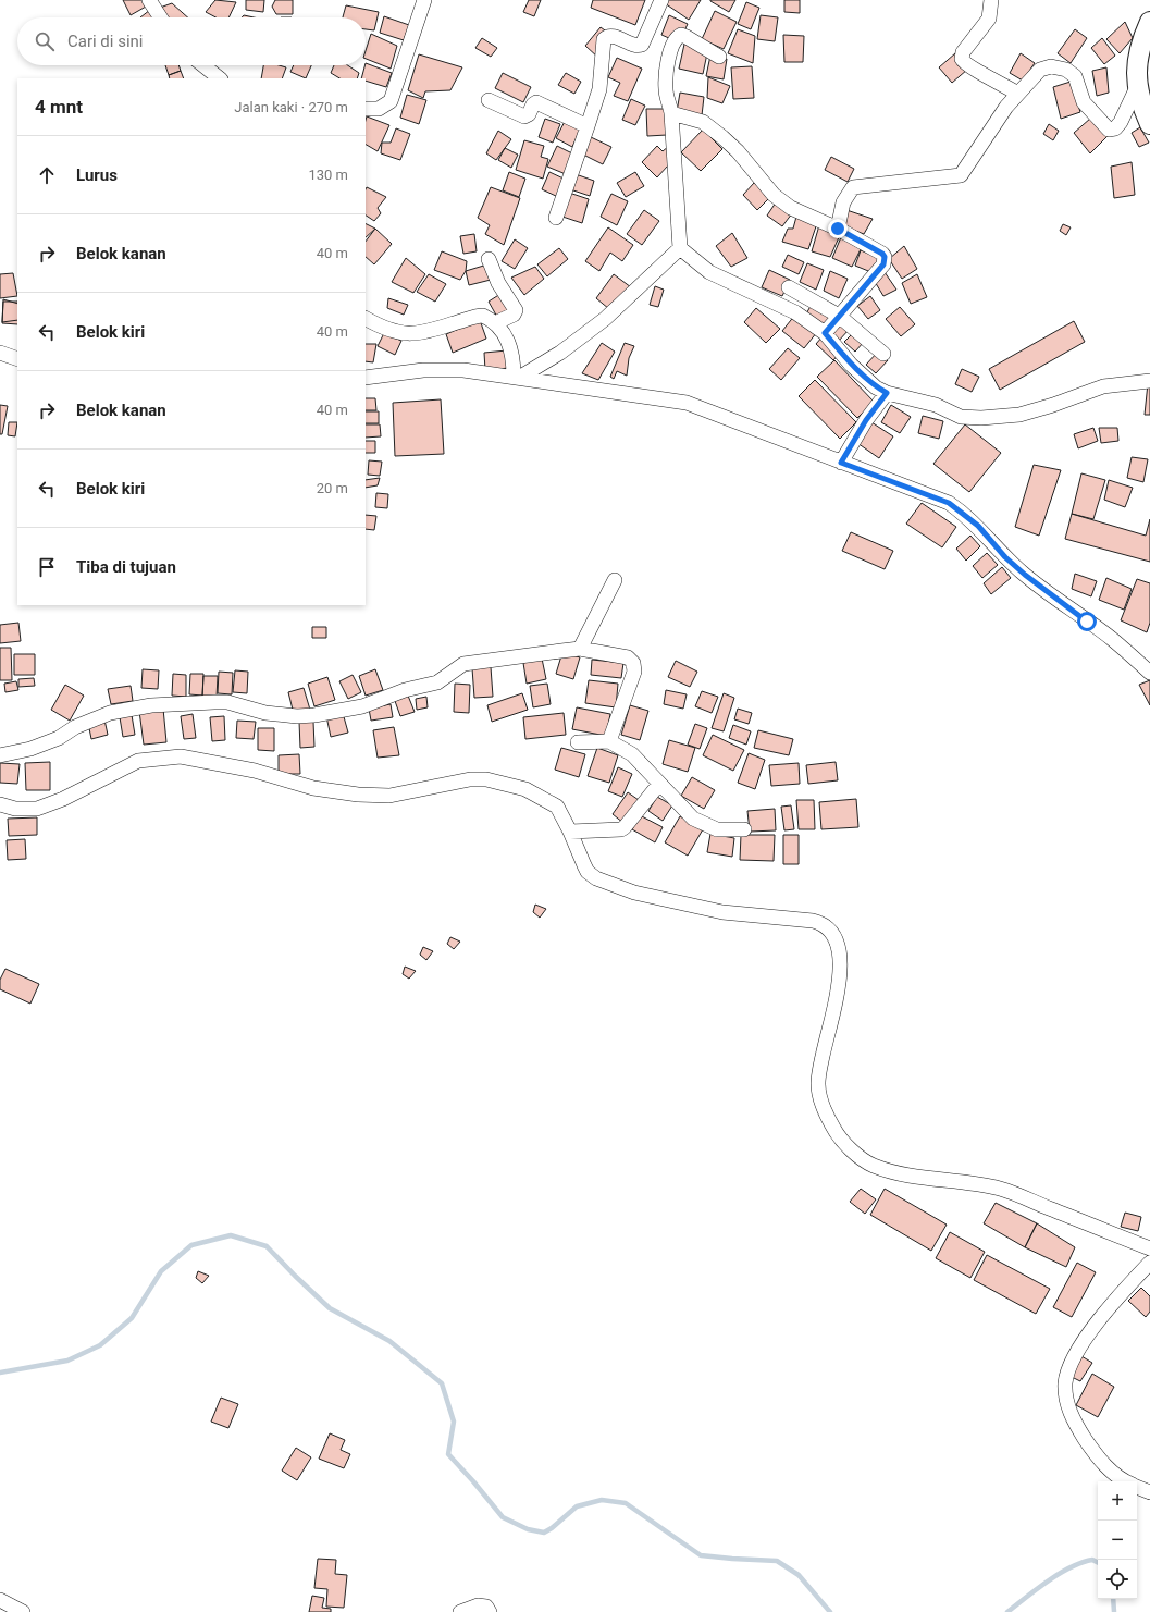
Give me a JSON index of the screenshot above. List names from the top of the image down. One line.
{"page":{"search":"Cari di sini","heading":["4 mnt","Jalan kaki · 270 m"],"list":[["Lurus","130 m"],["Belok kanan","40 m"],["Belok kiri","40 m"],["Belok kanan","40 m"],["Belok kiri","20 m"],"Tiba di tujuan"],"map_buttons":["+","−"]}}
